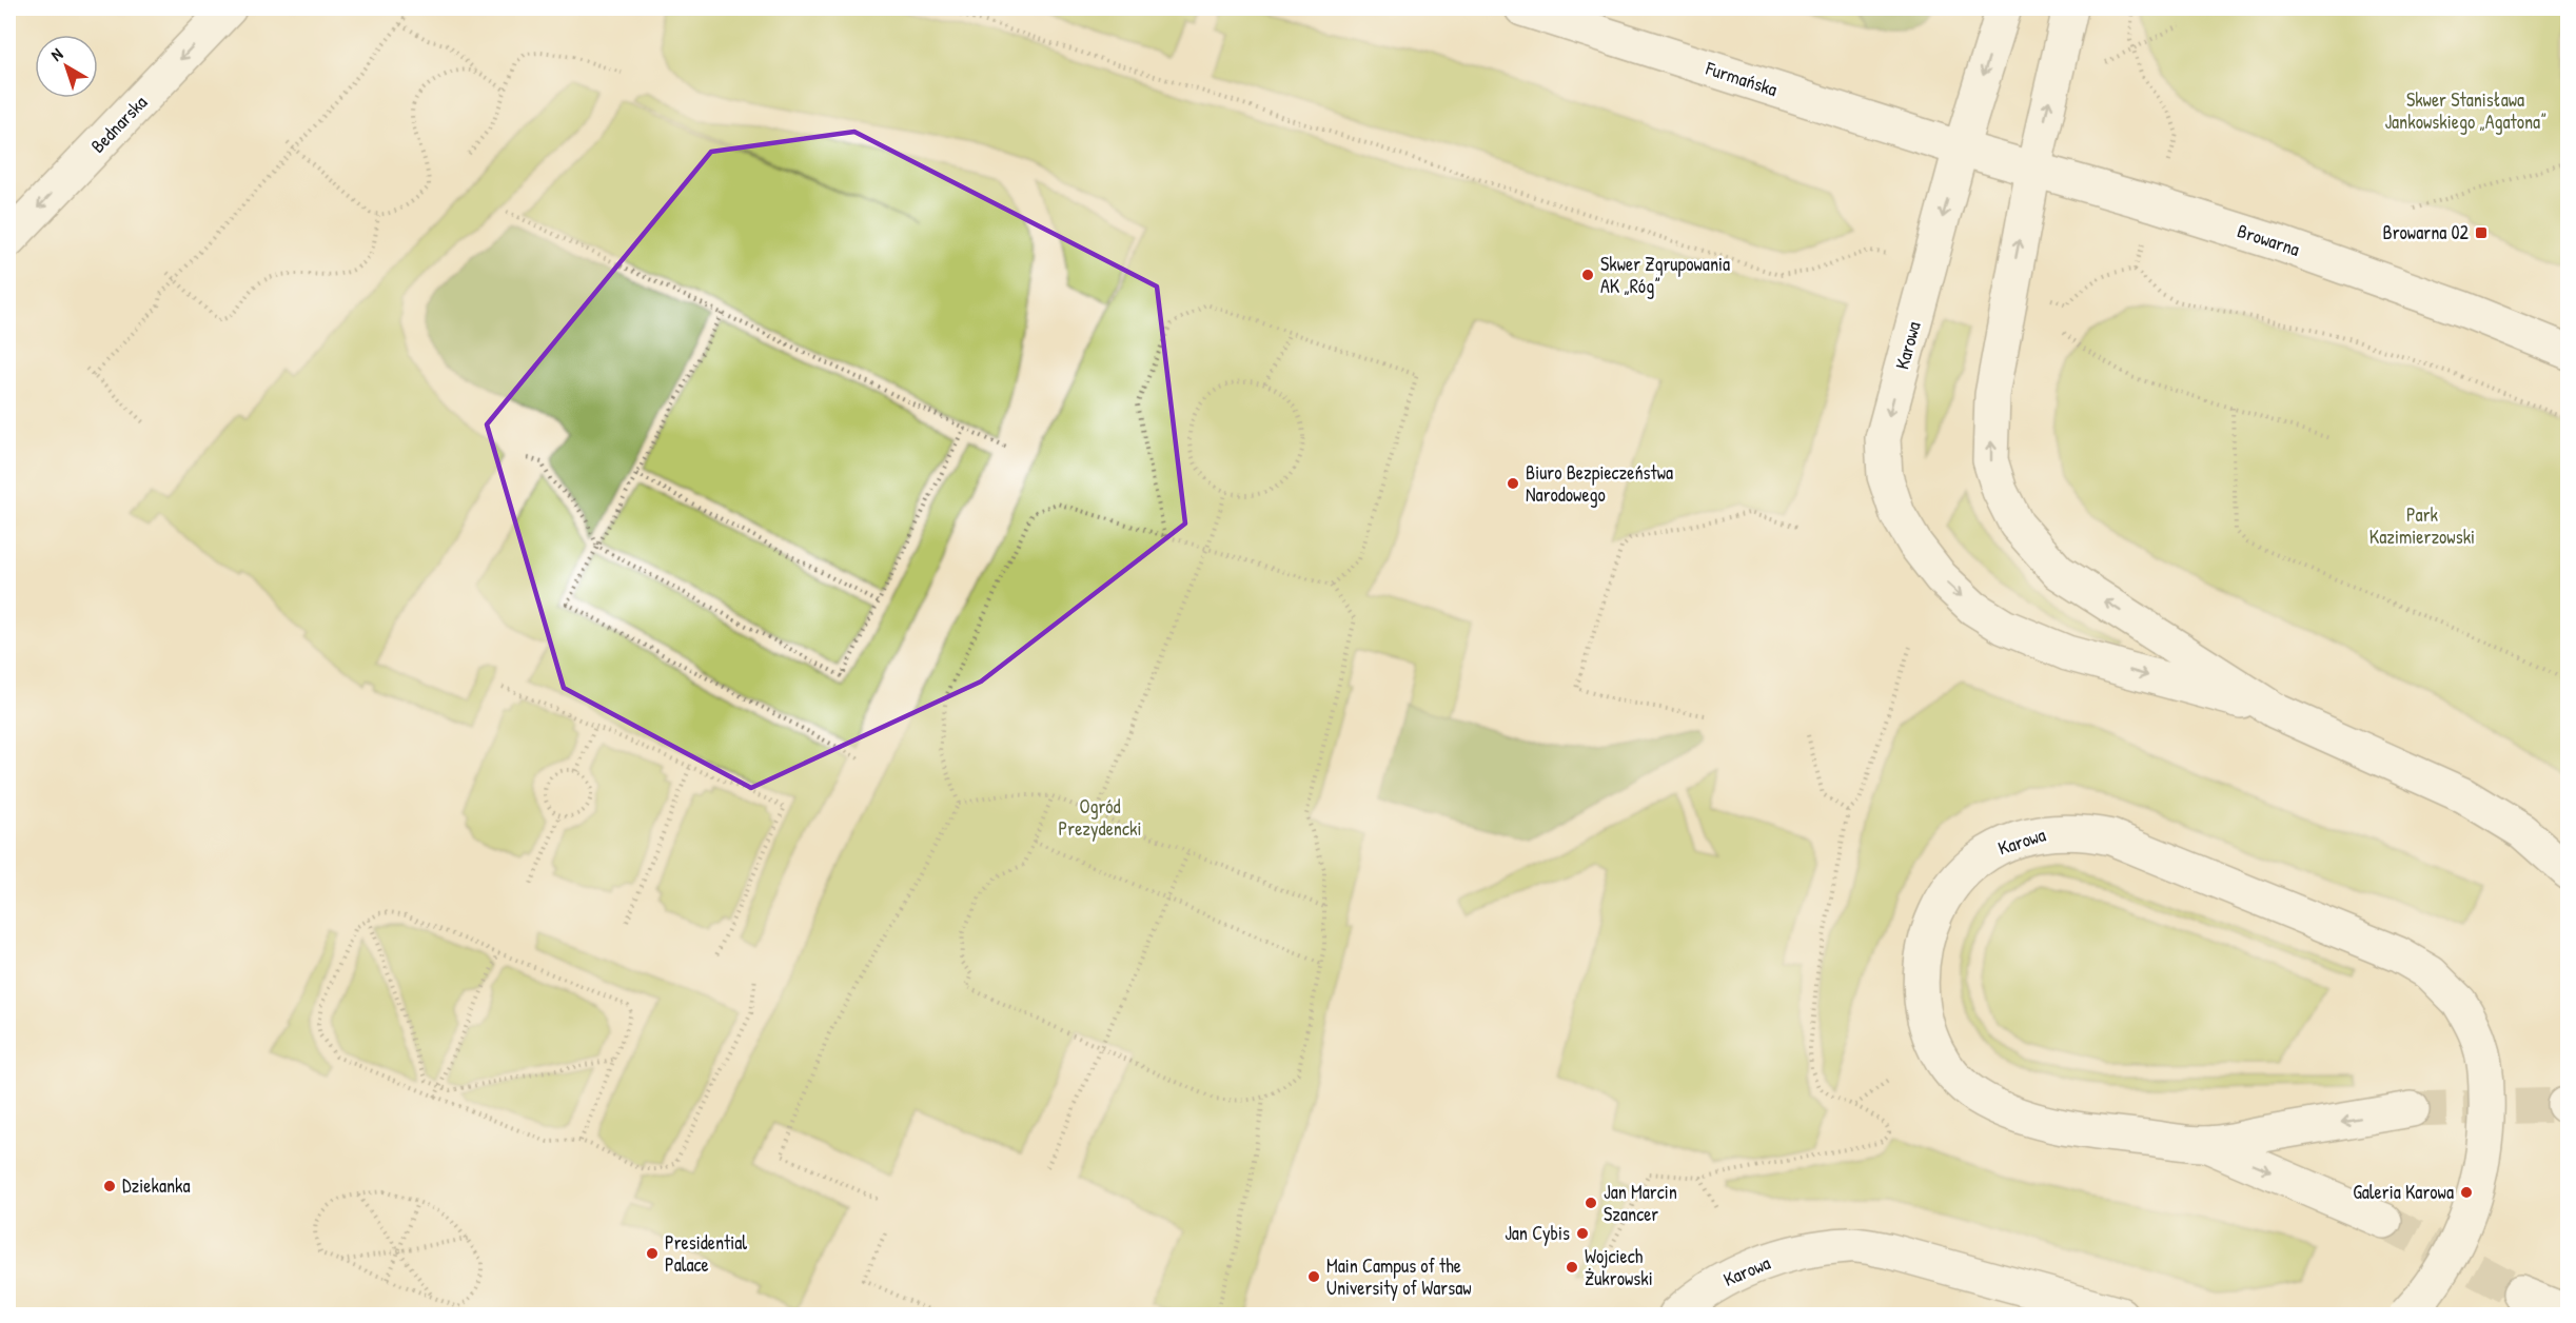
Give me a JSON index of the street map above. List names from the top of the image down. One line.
{"streets":{"street":["Furmańska","Bednarska","Browarna","Karowa"]},"crossings":[["Furmańska","Browarna"],["Furmańska","Karowa"],["Browarna","Karowa"]],"one_way":["Bednarska"],"parks":["Skwer Stanisława Jankowskiego „Agatona”","Park Kazimierzowski","Ogród Prezydencki"],"places":{"transit":["Browarna 02"],"other":["Skwer Zgrupowania AK „Róg”","Biuro Bezpieczeństwa Narodowego","Dziekanka","Galeria Karowa","Jan Marcin Szancer","Jan Cybis","Presidential Palace","Wojciech Żukrowski","Main Campus of the University of Warsaw"]},"north":"top left"}
